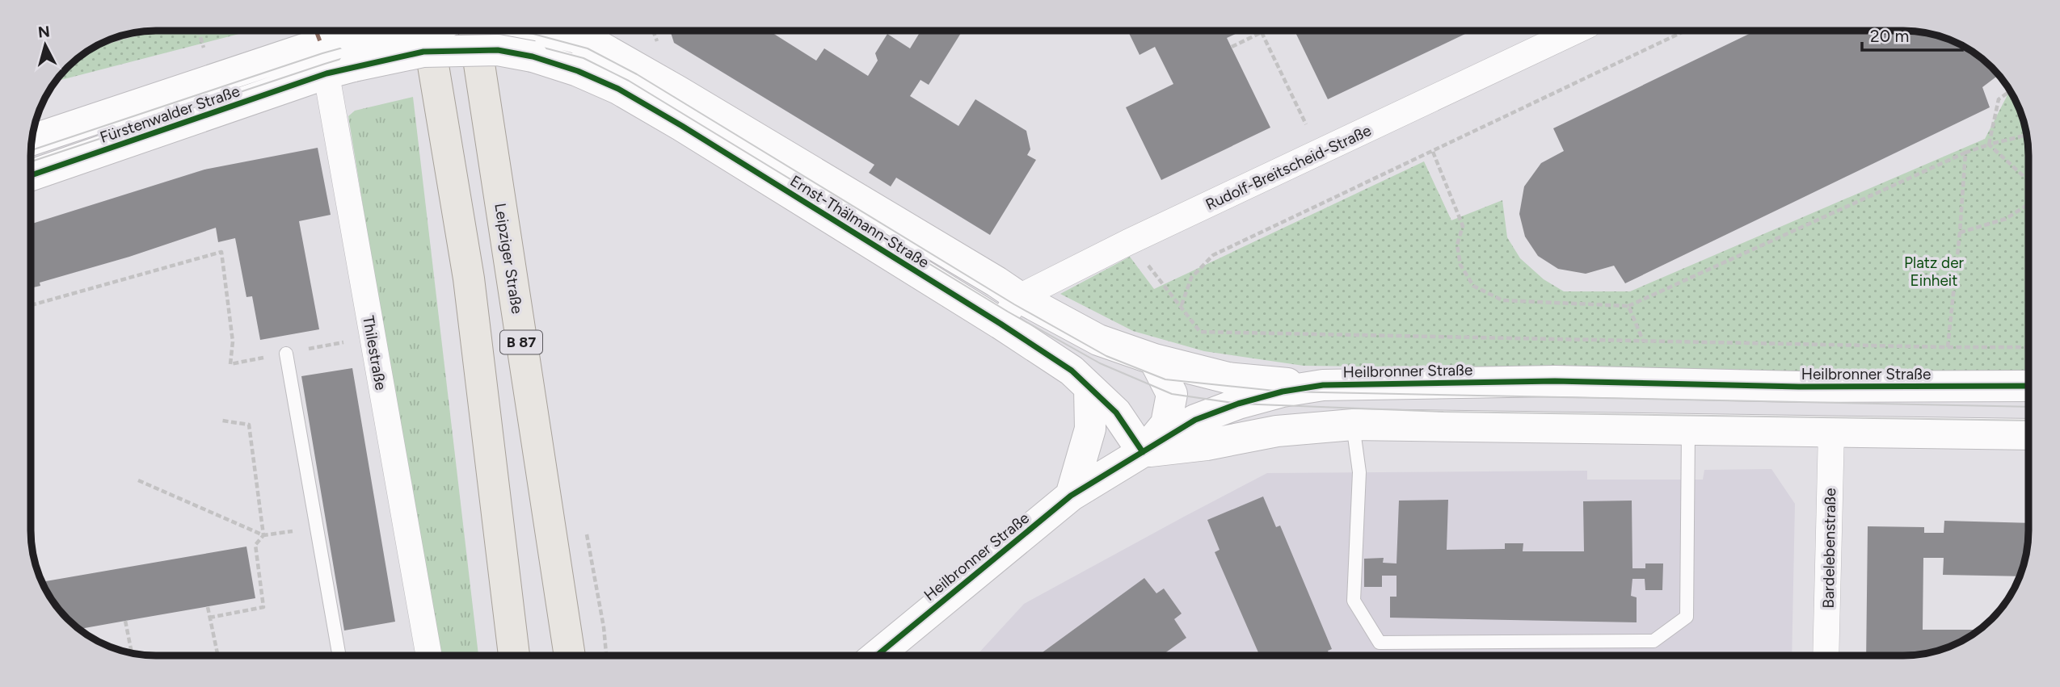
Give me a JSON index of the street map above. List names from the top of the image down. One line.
{"streets":{"main road":["Leipziger Straße","B 87"],"street":["Fürstenwalder Straße","Rudolf-Breitscheid-Straße","Ernst-Thälmann-Straße","Thilestraße","Heilbronner Straße","Bardelebenstraße"]},"crossings":[["Fürstenwalder Straße","Ernst-Thälmann-Straße"],["Fürstenwalder Straße","Thilestraße"],["Rudolf-Breitscheid-Straße","Ernst-Thälmann-Straße"],["Ernst-Thälmann-Straße","Thilestraße"],["Ernst-Thälmann-Straße","Heilbronner Straße"],["Heilbronner Straße","Bardelebenstraße"]],"parks":["Platz der Einheit"],"scale_bar":"20 m","north":"top"}
